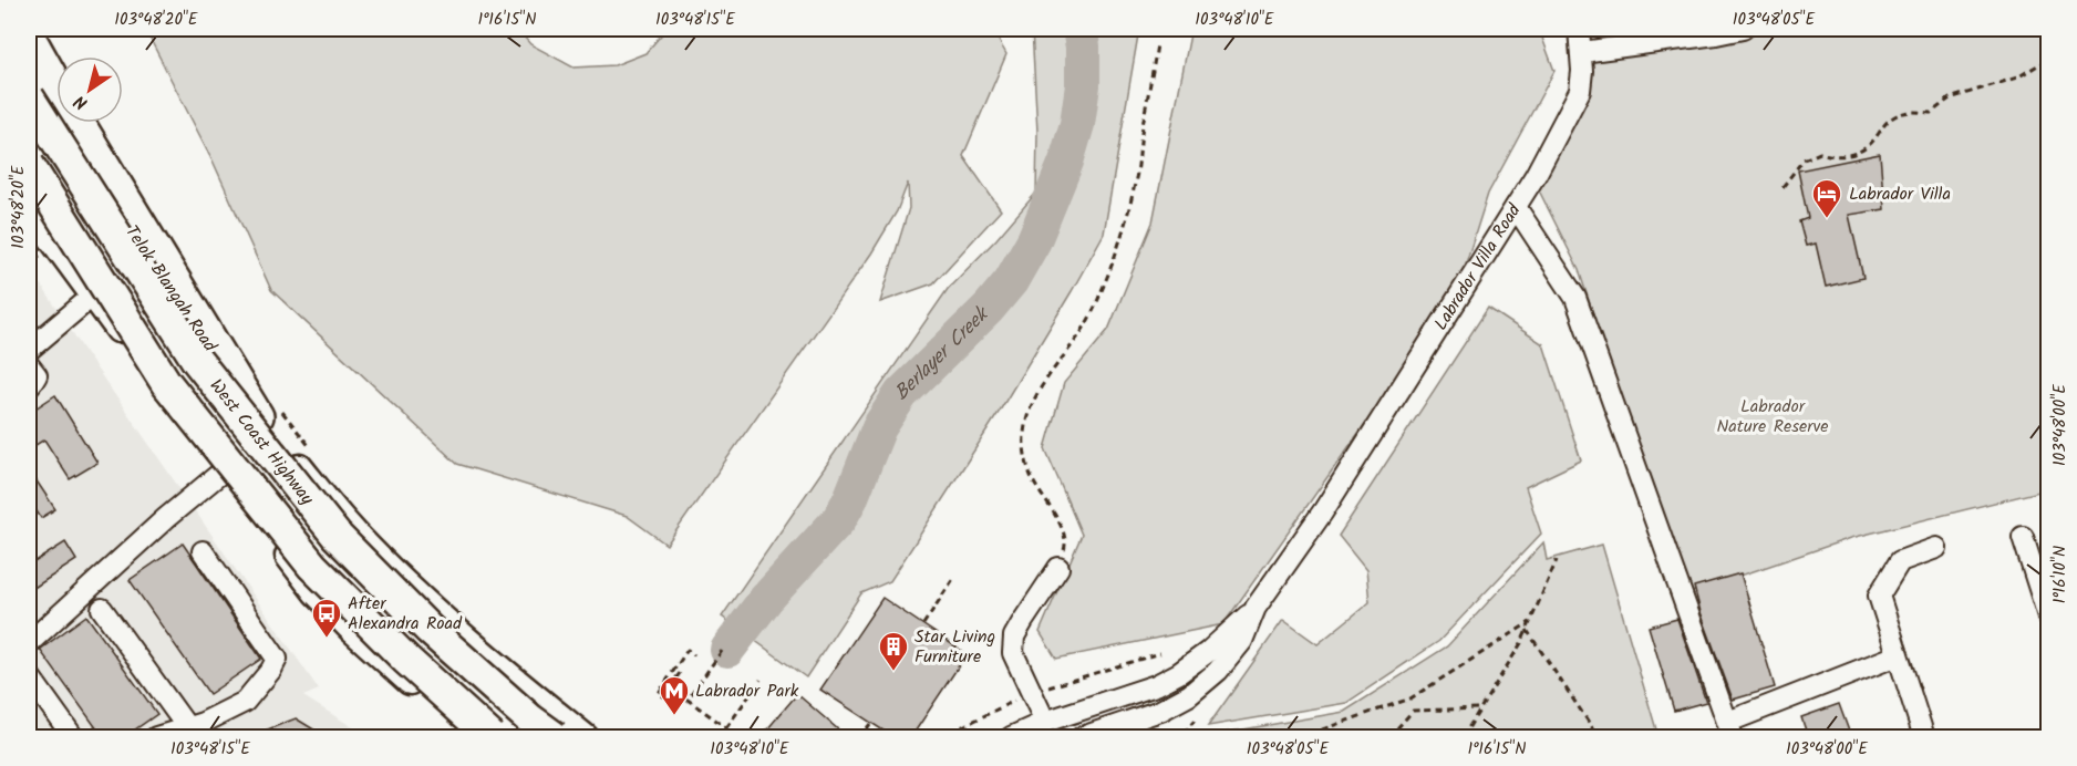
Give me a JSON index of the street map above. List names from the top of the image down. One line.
{"streets":{"highway":["West Coast Highway"],"main road":["Telok Blangah Road"],"street":["Labrador Villa Road"]},"water":["Berlayer Creek"],"parks":["Labrador Nature Reserve"],"places":{"hotel":["Labrador Villa"],"bus stop":["After Alexandra Road"],"building":["Star Living Furniture"],"metro station":["Labrador Park"]},"north":"bottom left","coordinates":["103°48'20\"E","1°16'15\"N","103°48'15\"E","103°48'10\"E","103°48'05\"E","103°48'00\"E","1°16'10\"N"]}
